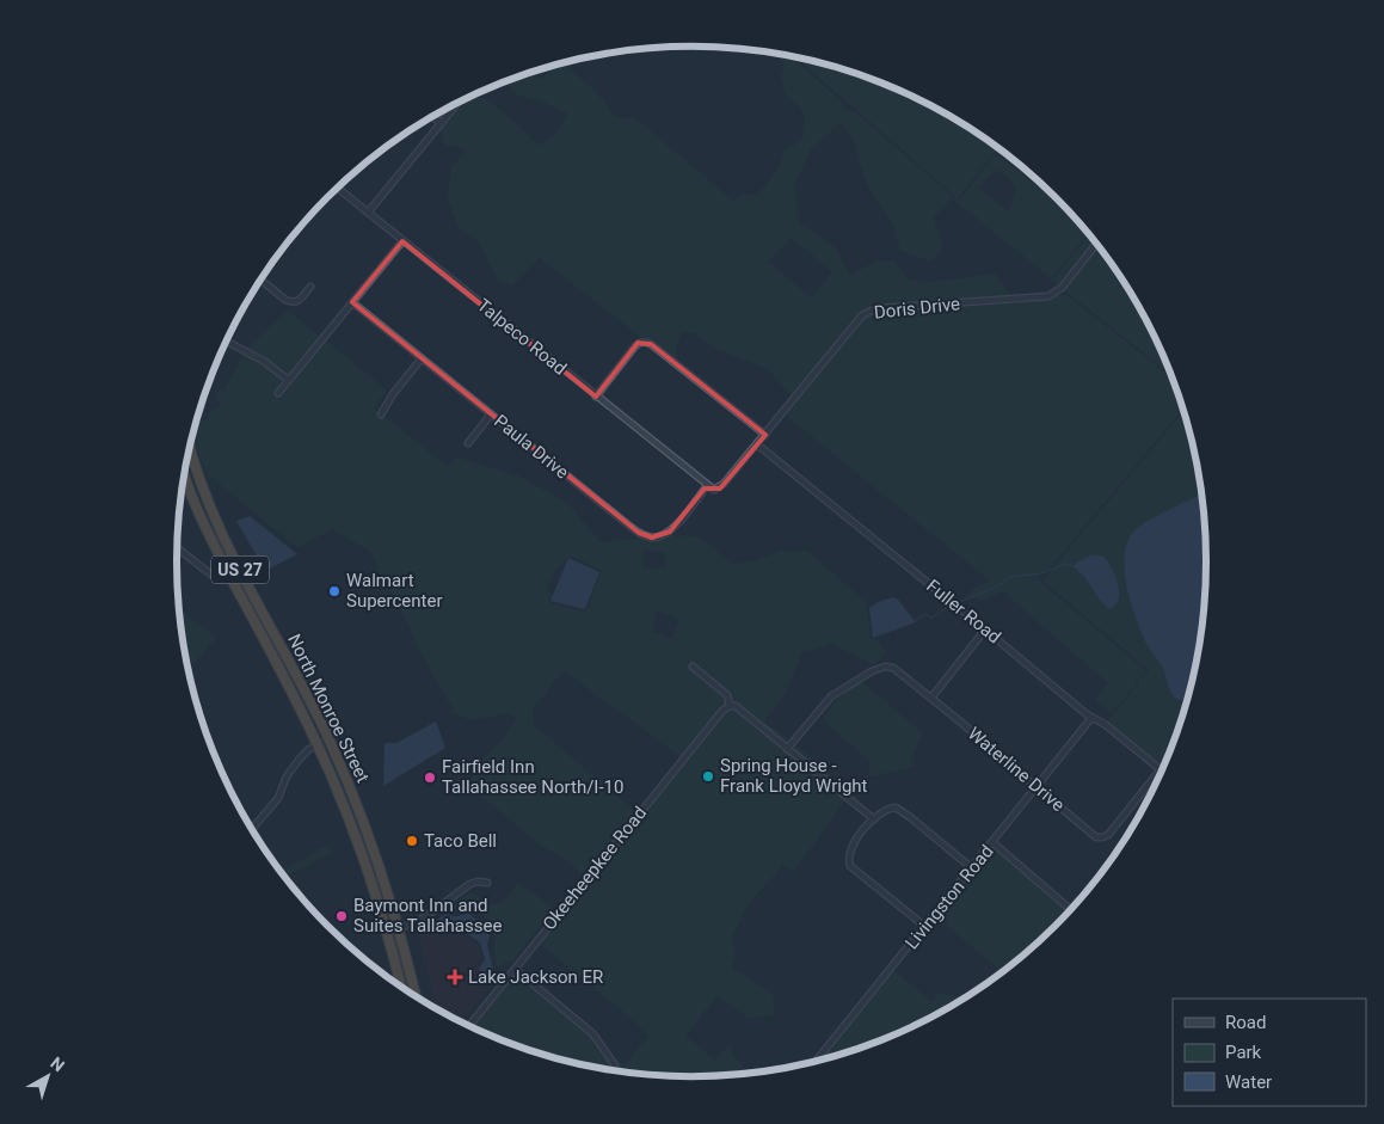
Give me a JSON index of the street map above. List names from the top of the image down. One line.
{"streets":{"highway":["US 27","North Monroe Street"],"street":["Doris Drive","Talpeco Road","Paula Drive","Fuller Road","Waterline Drive","Okeeheepkee Road","Livingston Road"]},"crossings":[["Doris Drive","Talpeco Road"],["Doris Drive","Fuller Road"],["Talpeco Road","Paula Drive"],["Fuller Road","Waterline Drive"],["Fuller Road","Livingston Road"],["Waterline Drive","Livingston Road"]],"places":{"other":["Walmart Supercenter","Spring House - Frank Lloyd Wright","Fairfield Inn Tallahassee North/I-10","Taco Bell","Baymont Inn and Suites Tallahassee"],"health":["Lake Jackson ER"]},"legend":["Road","Park","Water"],"north":"top right"}
